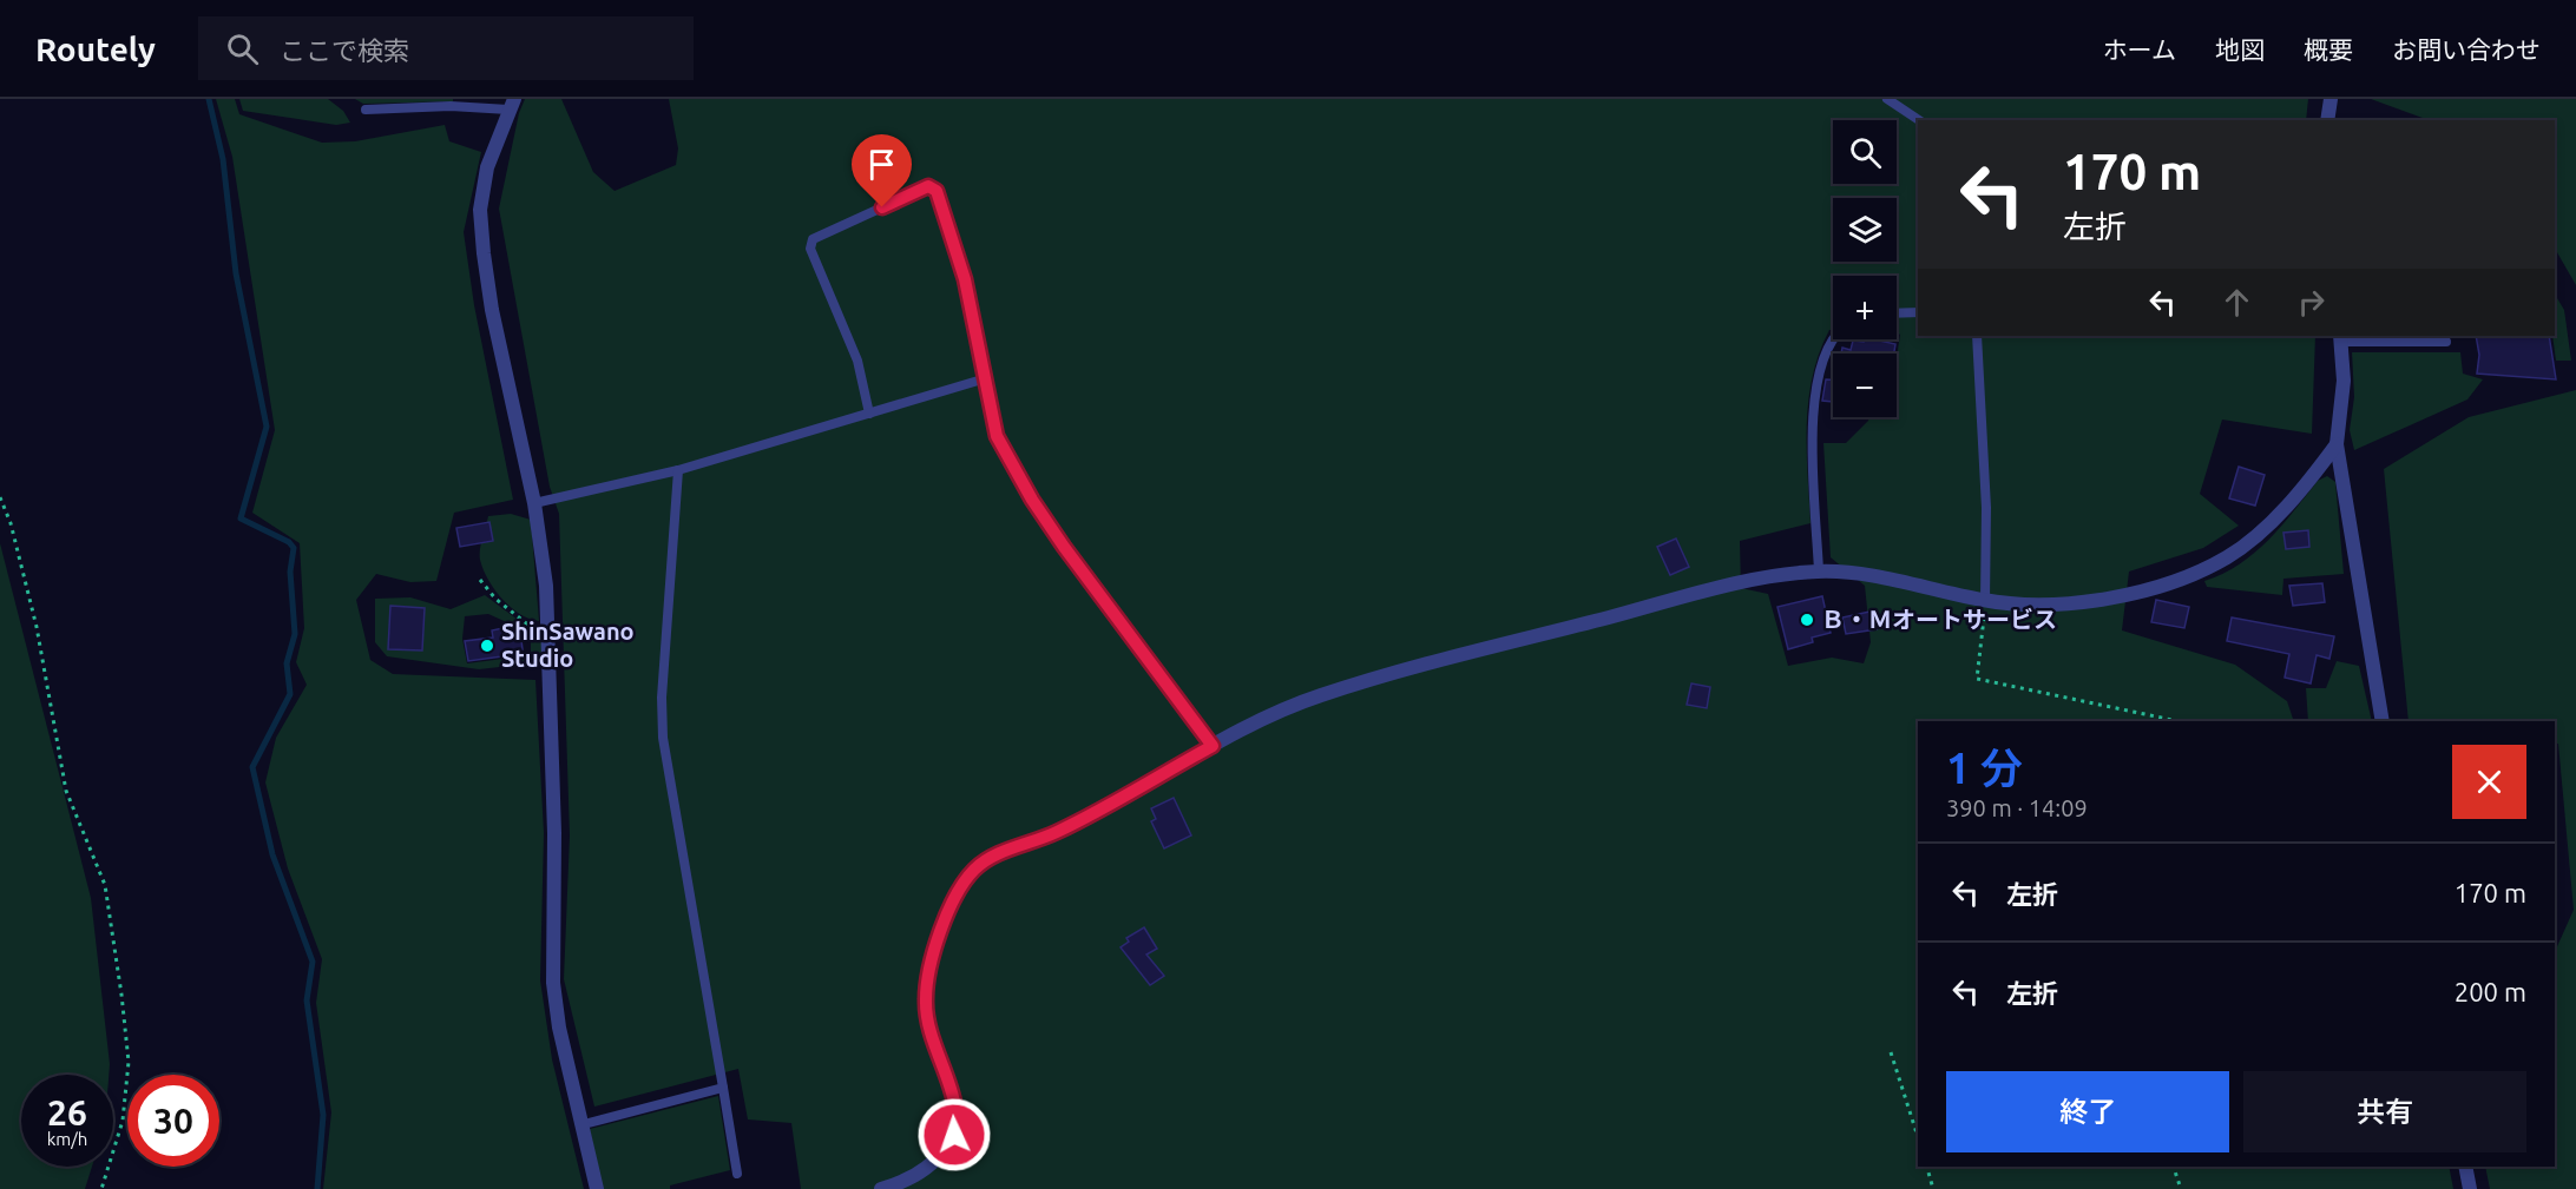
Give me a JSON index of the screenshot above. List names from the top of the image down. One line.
{"places":["Ｂ・Ｍオートサービス","ShinSawano Studio"],"page":{"header":"Routely","search":"ここで検索","nav":["ホーム","地図","概要","お問い合わせ"],"map_buttons":["+","−"],"turn":["170 m","左折"],"heading":["1 分","390 m · 14:09"],"list":[{"name":"左折","value":"170 m"},{"name":"左折","value":"200 m"}],"buttons":["終了","共有"],"speed":"26 km/h","limit":"30"}}
